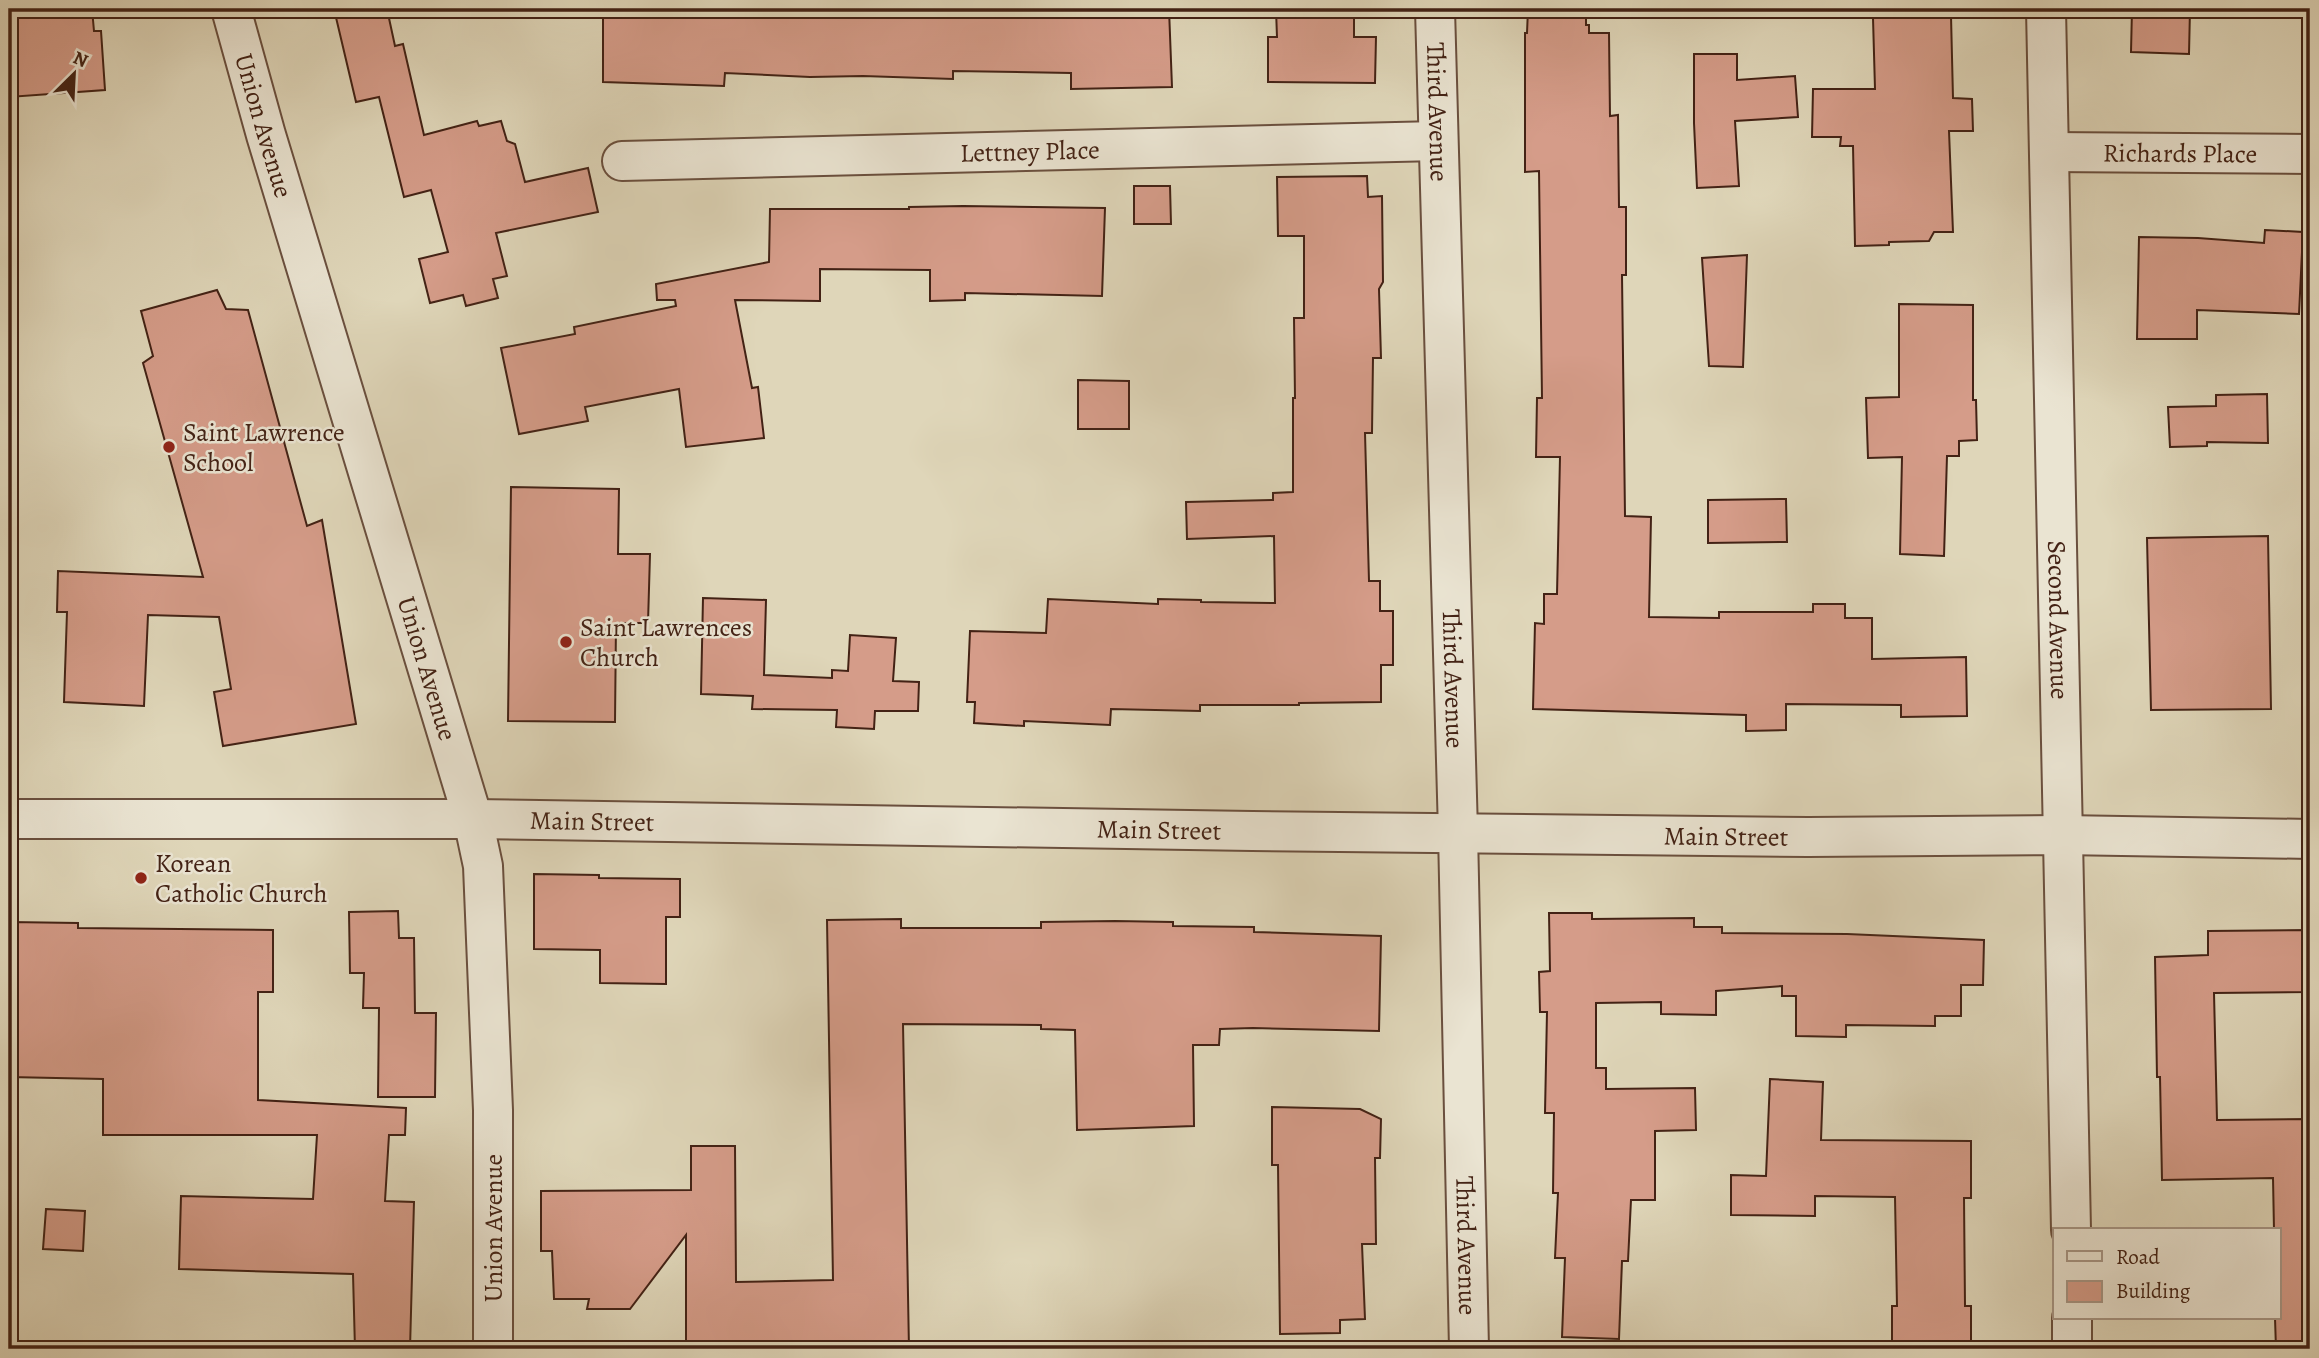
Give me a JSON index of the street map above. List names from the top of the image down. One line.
{"streets":{"street":["Third Avenue","Union Avenue","Lettney Place","Richards Place","Second Avenue","Main Street"]},"crossings":[["Third Avenue","Lettney Place"],["Third Avenue","Main Street"],["Union Avenue","Main Street"],["Richards Place","Second Avenue"],["Second Avenue","Main Street"]],"places":["Saint Lawrence School","Saint Lawrences Church","Korean Catholic Church"],"legend":["Road","Building"],"north":"top right"}
